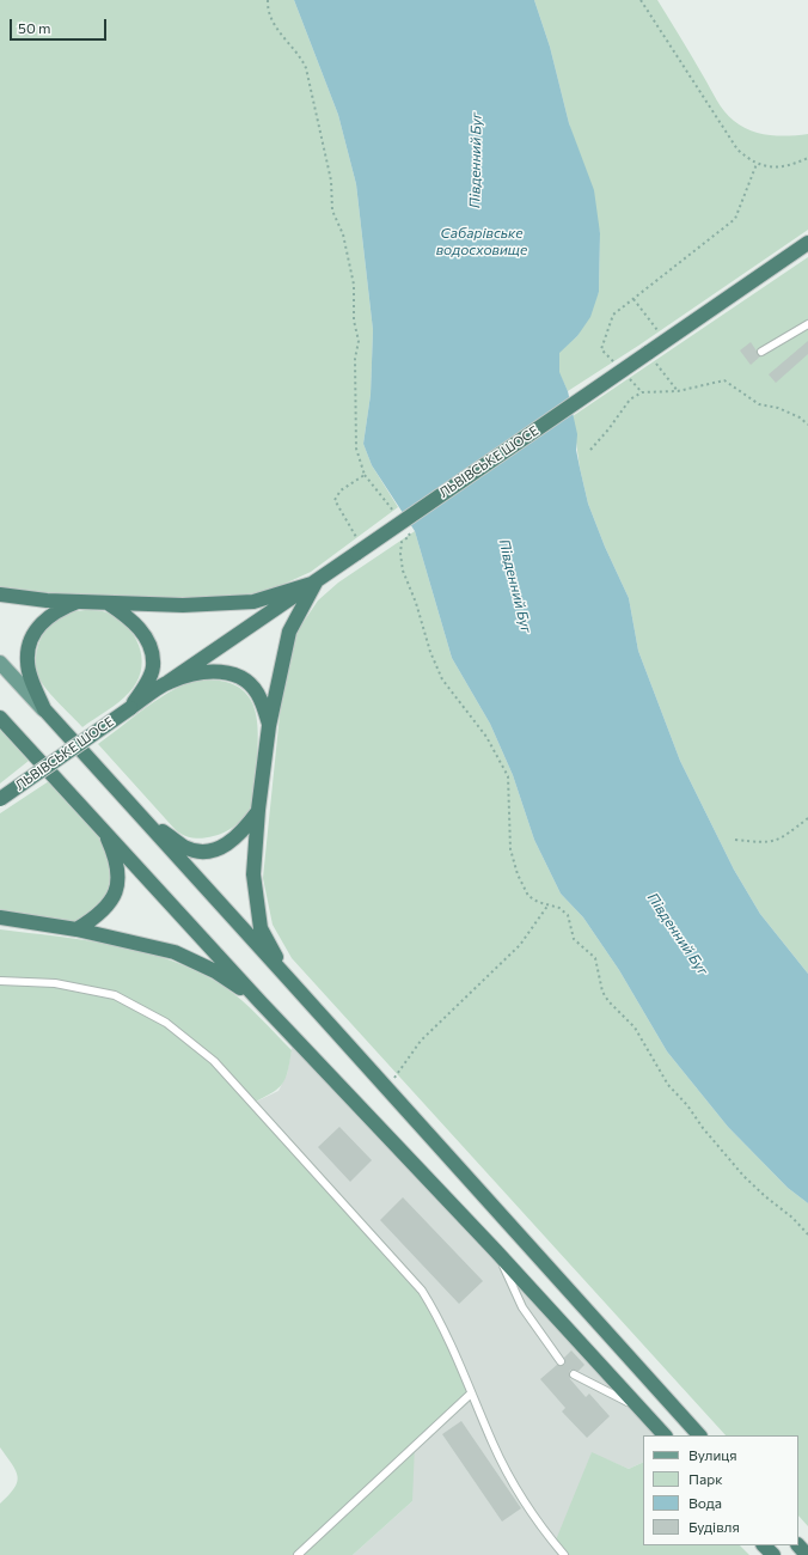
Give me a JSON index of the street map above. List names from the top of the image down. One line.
{"streets":{"highway":["ЛЬВІВСЬКЕ ШОСЕ"]},"water":["Південний Буг","Сабарівське водосховище"],"legend":["Вулиця","Парк","Вода","Будівля"],"scale_bar":"50 m"}
